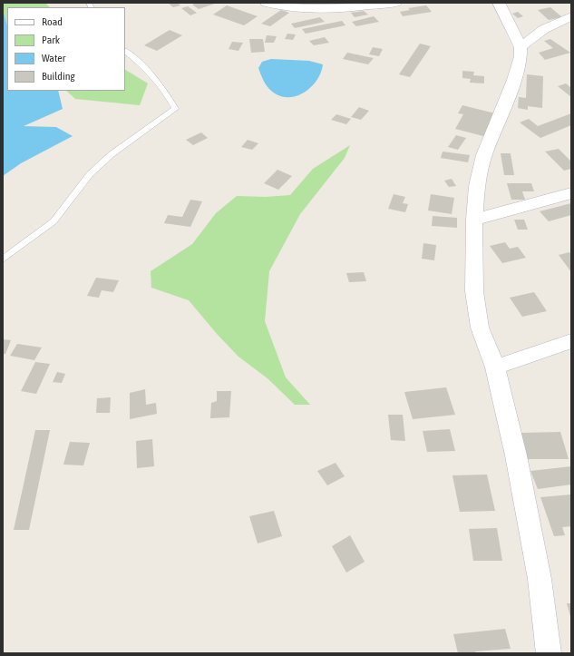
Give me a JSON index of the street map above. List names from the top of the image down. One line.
{"legend":["Road","Park","Water","Building"]}
